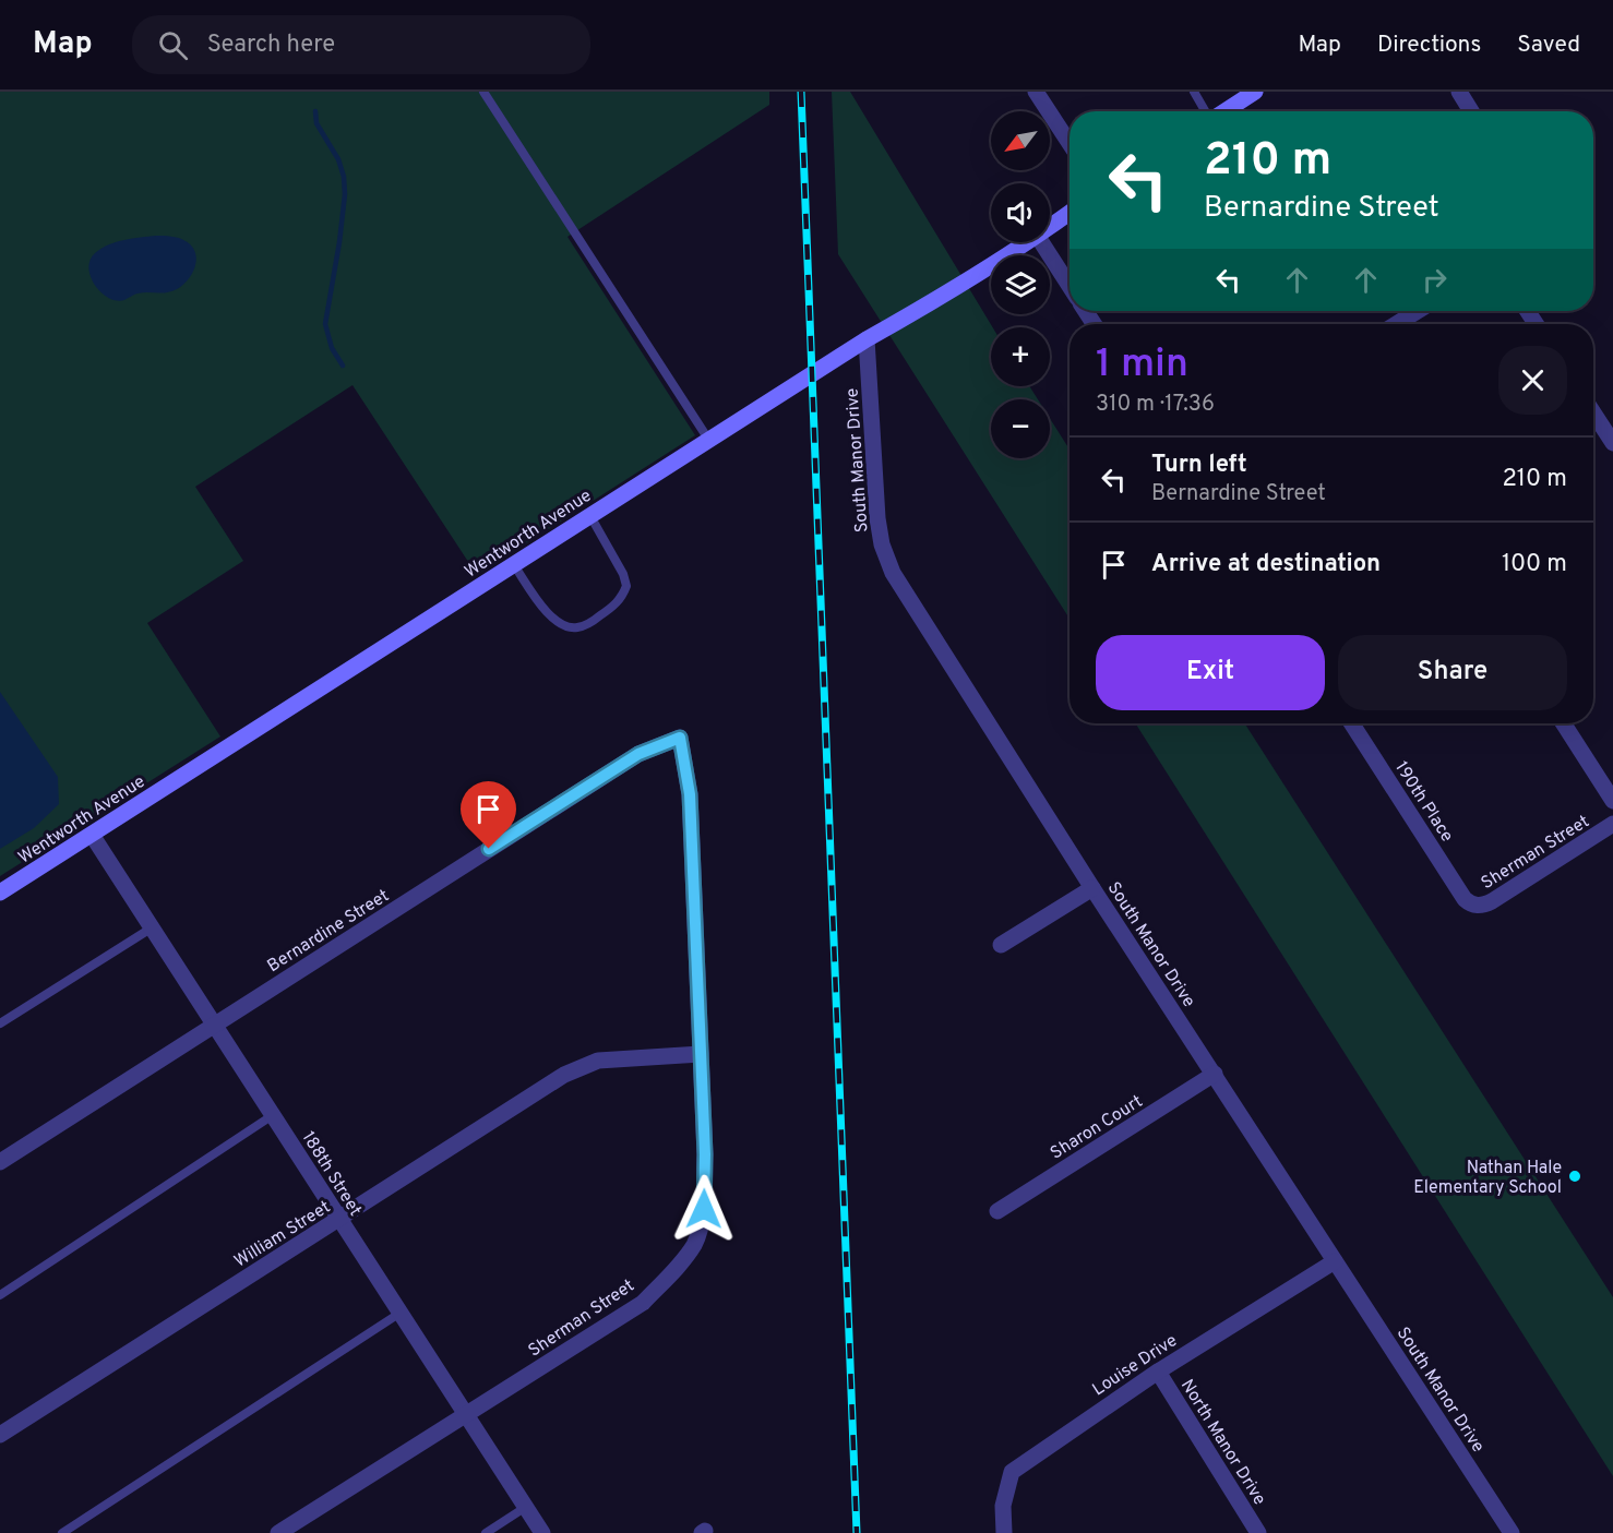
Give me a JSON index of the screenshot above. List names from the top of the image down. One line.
{"streets":{"street":["South Manor Drive","Wentworth Avenue","190th Place","Sherman Street","Bernardine Street","Sharon Court","188th Street","William Street","Louise Drive","North Manor Drive"]},"crossings":[["South Manor Drive","Wentworth Avenue"],["South Manor Drive","Sharon Court"],["South Manor Drive","Louise Drive"],["Wentworth Avenue","188th Street"],["190th Place","Sherman Street"],["Sherman Street","Bernardine Street"],["Sherman Street","188th Street"],["Sherman Street","William Street"],["Bernardine Street","188th Street"],["188th Street","William Street"],["Louise Drive","North Manor Drive"]],"places":["Nathan Hale Elementary School"],"north":"bottom left","page":{"header":"Map","search":"Search here","nav":["Map","Directions","Saved"],"map_buttons":["+","−"],"turn":["210 m","Bernardine Street"],"heading":["1 min","310 m · 17:36"],"list":[{"name":"Turn left","note":"Bernardine Street","value":"210 m"},{"name":"Arrive at destination","value":"100 m"}],"buttons":["Exit","Share"]}}
